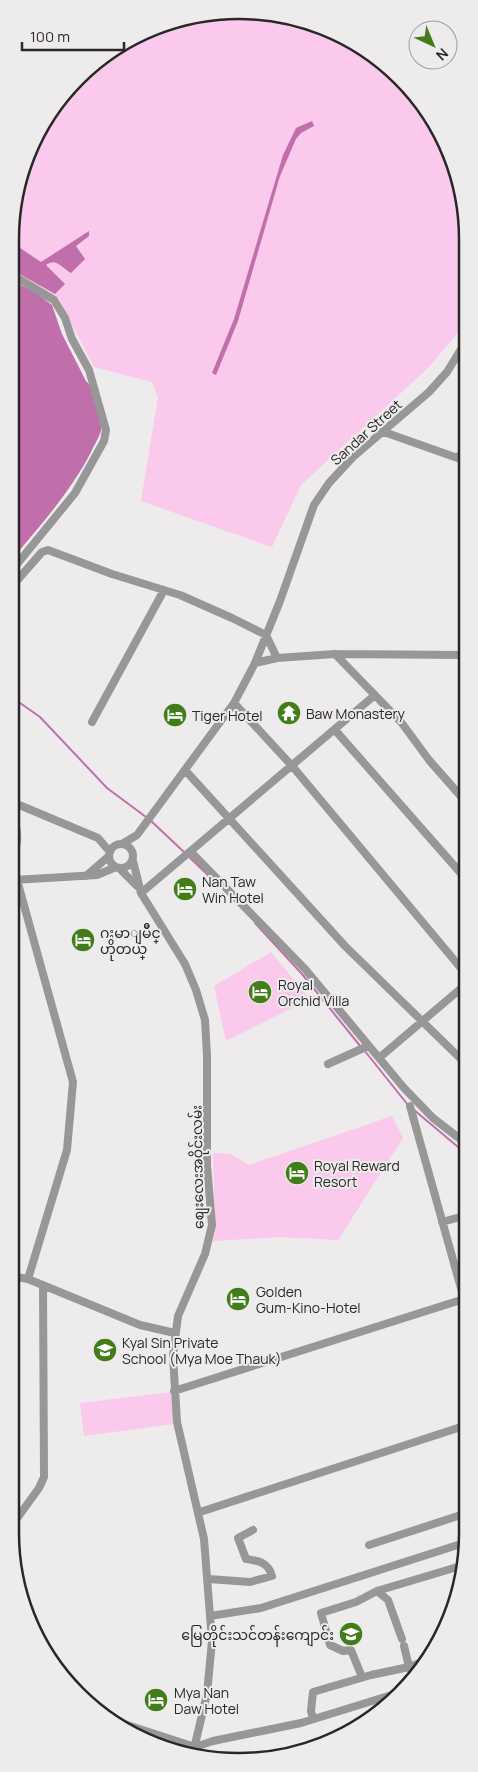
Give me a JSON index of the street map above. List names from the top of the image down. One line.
{"streets":{"street":["Sandar Street","စျေးလေးအဝိုင်းလမ်း"]},"places":{"temple":["Baw Monastery"],"hotel":["Tiger Hotel","Nan Taw Win Hotel","ဂႏမာျမိဳင္ ဟိုတယ္","Royal Orchid Villa","Royal Reward Resort","Golden Gum-Kino-Hotel","Mya Nan Daw Hotel"],"school or university":["Kyal Sin Private School (Mya Moe Thauk)","မြေတိုင်းသင်တန်းကျောင်း"]},"scale_bar":"100 m","north":"bottom right"}
